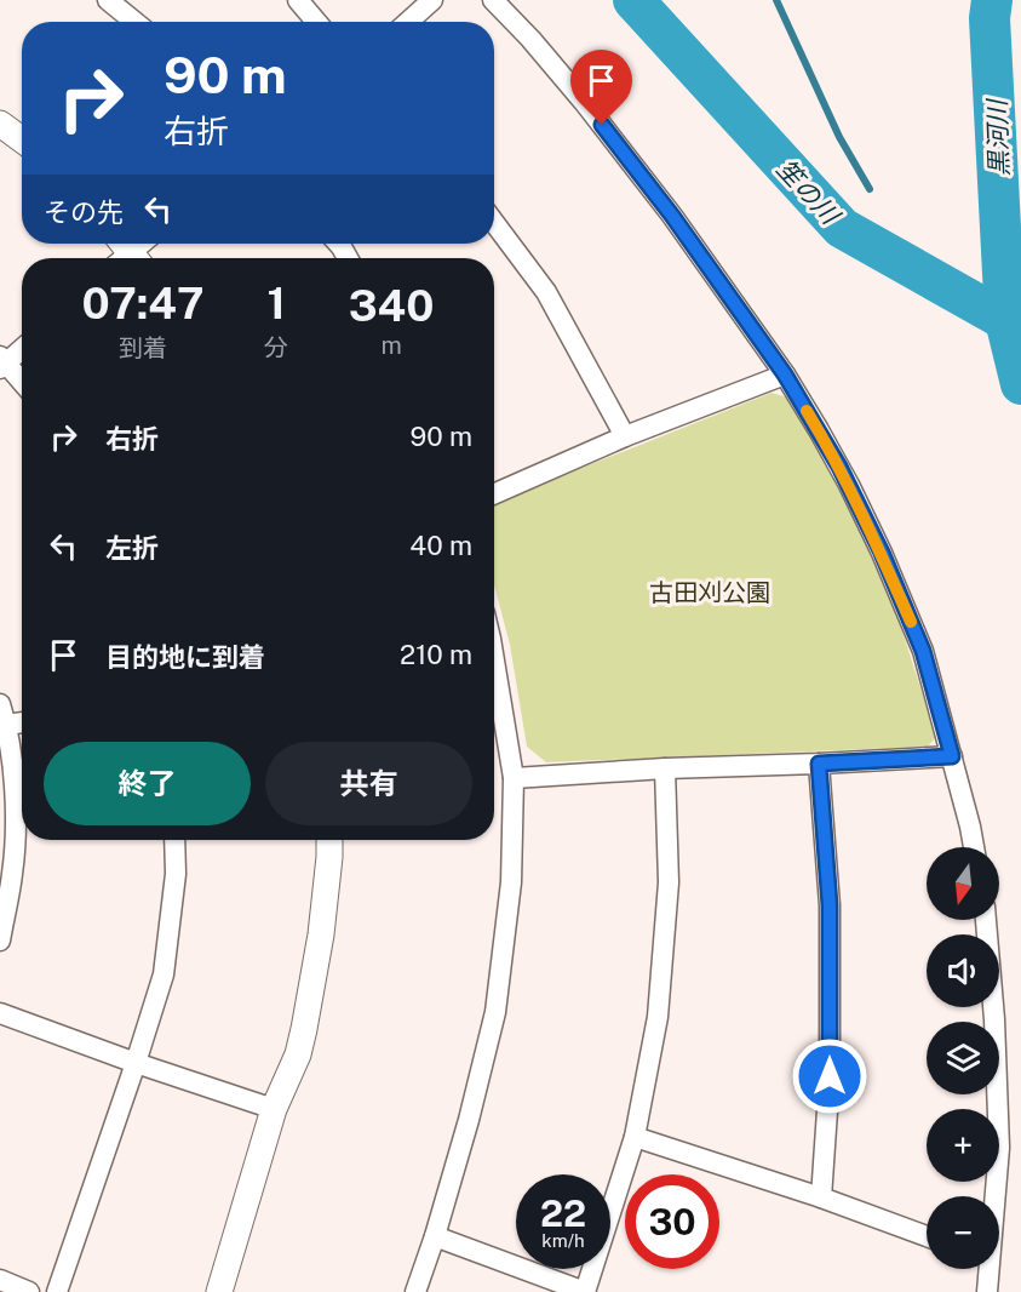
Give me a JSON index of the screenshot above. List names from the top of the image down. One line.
{"water":["黒河川","笙の川"],"parks":["古田刈公園"],"north":"bottom","page":{"turn":["90 m","右折"],"then":"その先","eta":["07:47","到着","1","分","340","m"],"list":[{"name":"右折","value":"90 m"},{"name":"左折","value":"40 m"},{"name":"目的地に到着","value":"210 m"}],"buttons":["終了","共有"],"map_buttons":["+","−"],"speed":"22 km/h","limit":"30"}}
